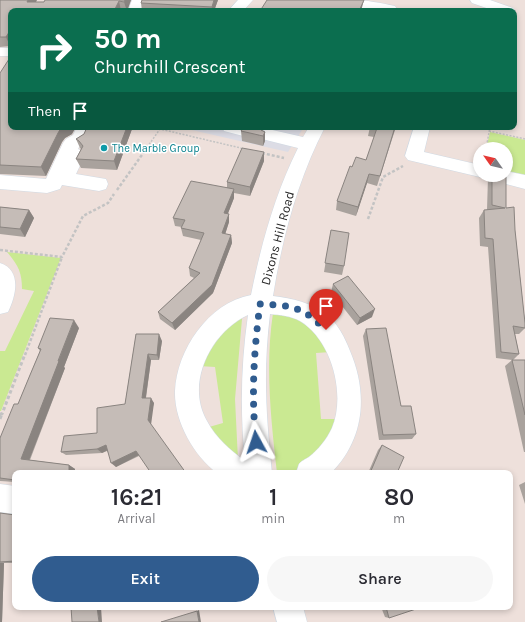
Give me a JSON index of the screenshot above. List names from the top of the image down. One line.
{"streets":{"street":["Dixons Hill Road"]},"places":["The Marble Group"],"north":"top left","page":{"turn":["50 m","Churchill Crescent"],"then":"Then","eta":["16:21","Arrival","1","min","80","m"],"buttons":["Exit","Share"]}}
